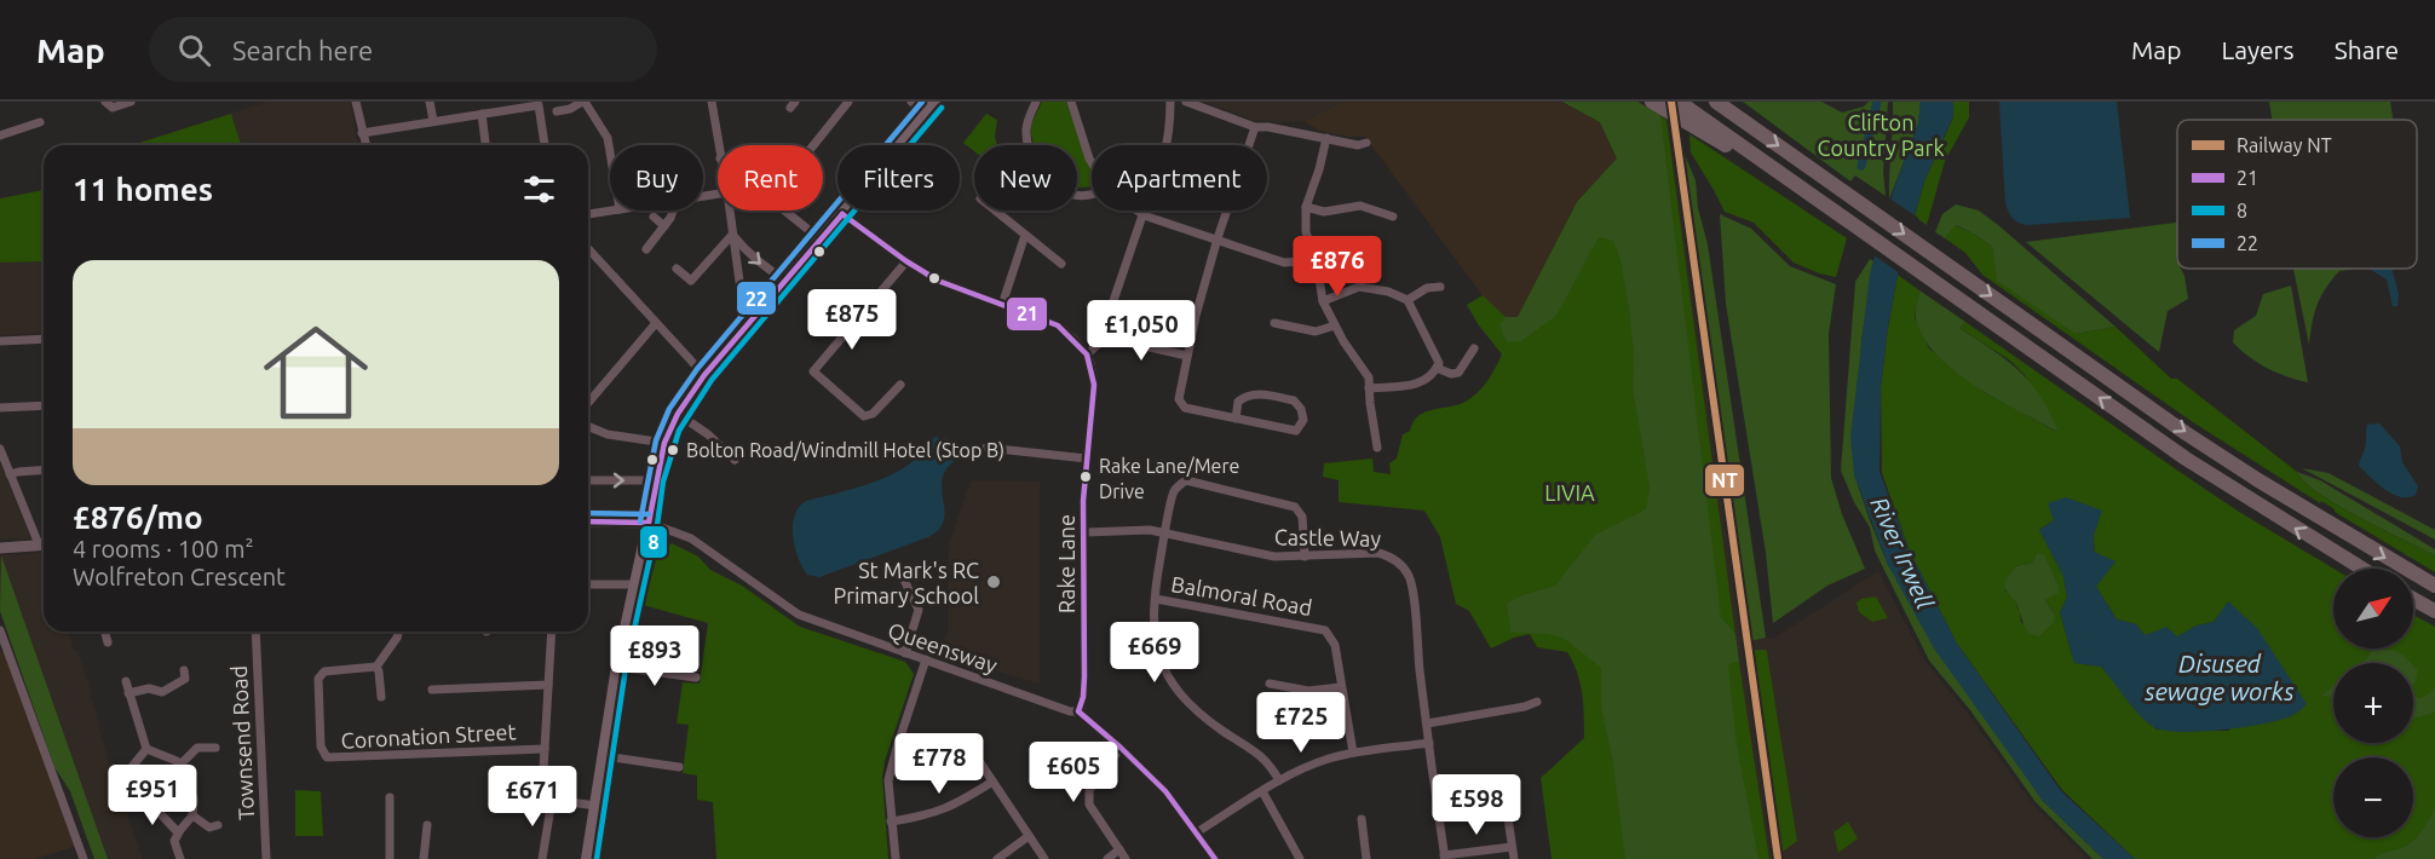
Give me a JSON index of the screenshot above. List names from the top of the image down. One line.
{"streets":{"street":["Castle Way","Rake Lane","Balmoral Road","Queensway","Coronation Street","Townsend Road"]},"crossings":[["Castle Way","Rake Lane"],["Rake Lane","Queensway"]],"water":["River Irwell","Disused sewage works"],"parks":["Clifton Country Park","LIVIA"],"places":["Bolton Road/Windmill Hotel (Stop B)","Rake Lane/Mere Drive","St Mark's RC Primary School"],"lines":["rail line NT","transit line 22","transit line 8","transit line 21"],"legend":["Railway NT","21","8","22"],"north":"top right","page":{"header":"Map","search":"Search here","nav":["Map","Layers","Share"],"chip":["Buy","Rent","Filters","New","Apartment"],"heading":"11 homes","list":[{"name":"£876/mo","note":"4 rooms · 100 m² · Wolfreton Crescent"}],"price":["£876","£875","£1,050","£669","£893","£725","£778","£605","£951","£671","£598"],"map_buttons":["+","−"]}}
